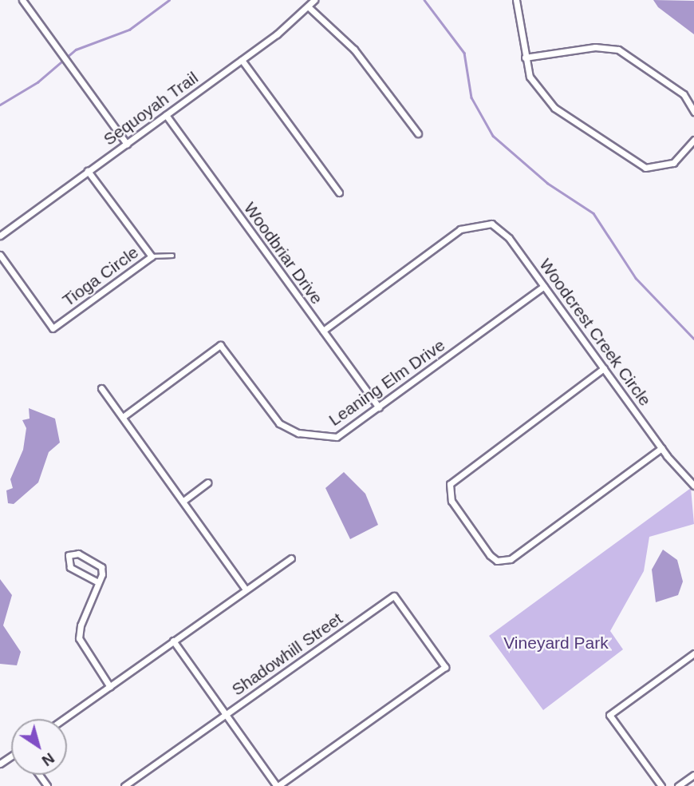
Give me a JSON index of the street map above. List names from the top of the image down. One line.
{"streets":{"street":["Sequoyah Trail","Woodbriar Drive","Tioga Circle","Woodcrest Creek Circle","Leaning Elm Drive","Shadowhill Street"]},"crossings":[["Sequoyah Trail","Woodbriar Drive"],["Sequoyah Trail","Tioga Circle"],["Woodbriar Drive","Woodcrest Creek Circle"],["Woodbriar Drive","Leaning Elm Drive"],["Woodcrest Creek Circle","Leaning Elm Drive"]],"parks":["Vineyard Park"],"north":"bottom right"}
